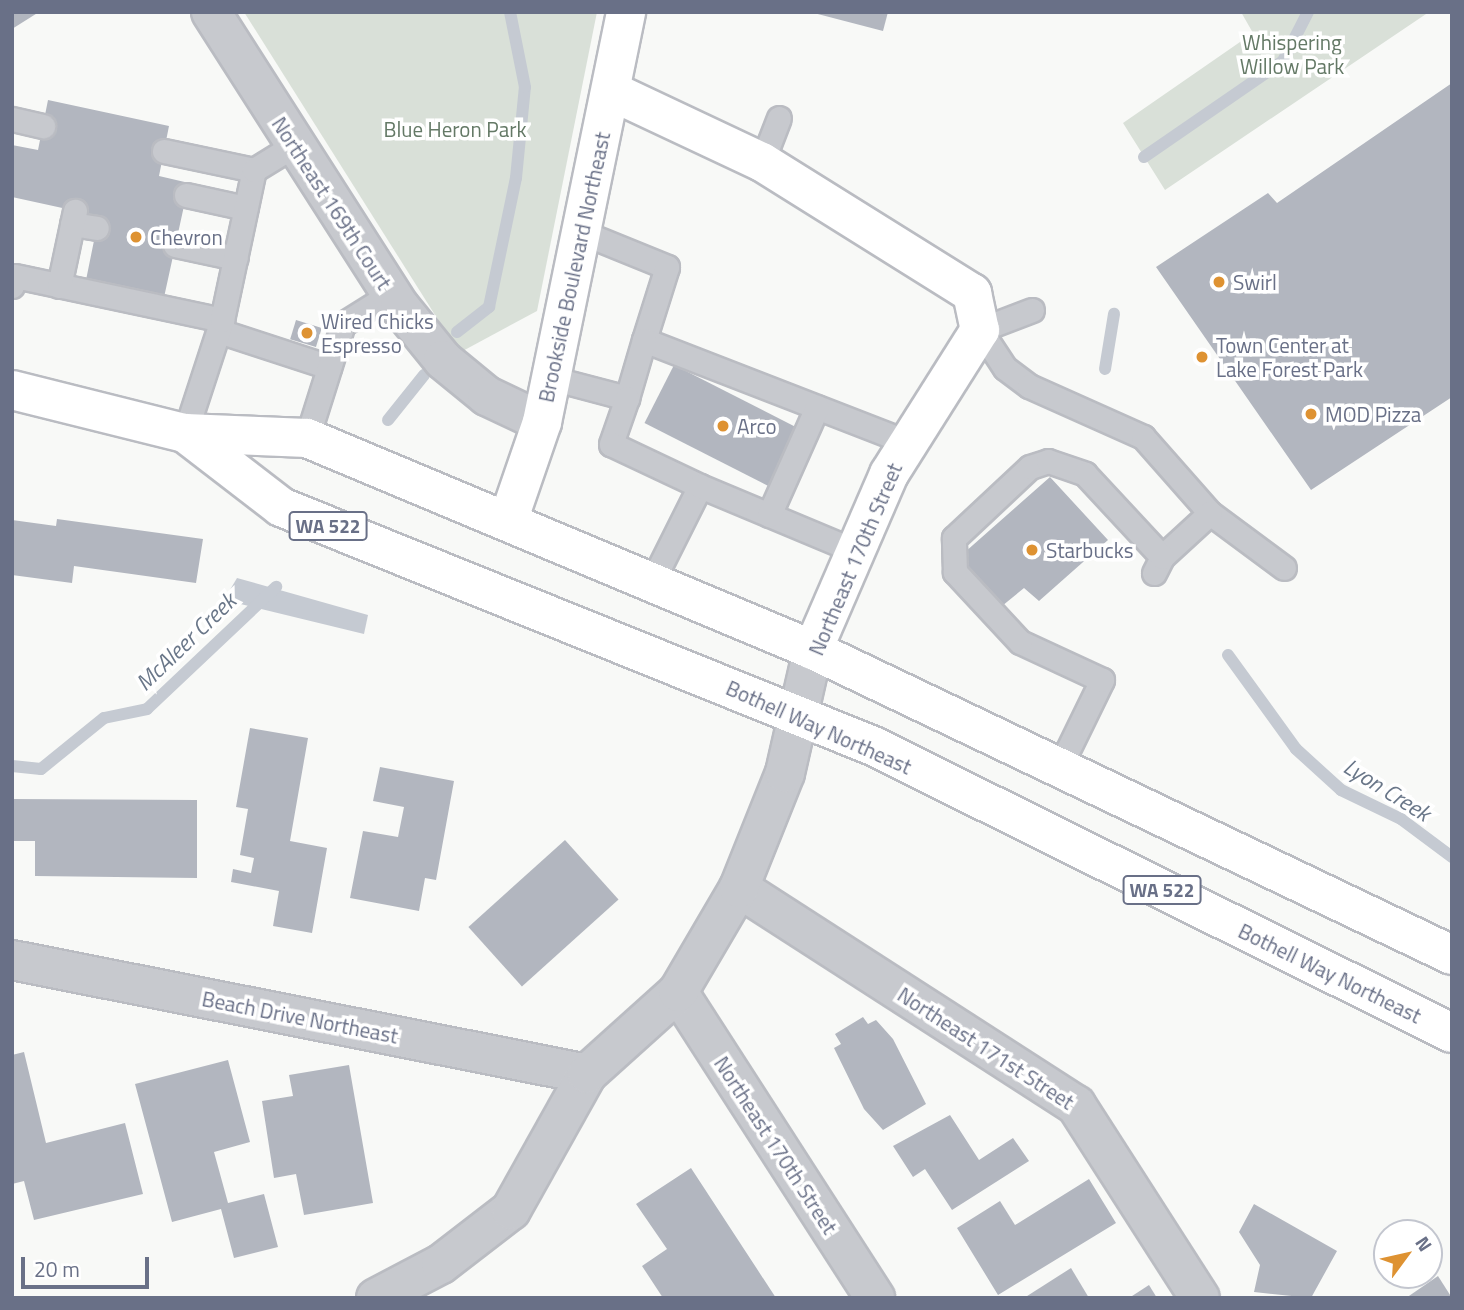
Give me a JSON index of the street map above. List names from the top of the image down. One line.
{"streets":{"main road":["Brookside Boulevard Northeast","WA 522","Northeast 170th Street","Bothell Way Northeast"],"street":["Northeast 169th Court","Beach Drive Northeast","Northeast 171st Street"]},"crossings":[["Northeast 169th Court","Brookside Boulevard Northeast"],["Brookside Boulevard Northeast","Bothell Way Northeast"],["Northeast 170th Street","Bothell Way Northeast"],["Northeast 170th Street","Beach Drive Northeast"],["Northeast 170th Street","Northeast 171st Street"]],"water":["McAleer Creek","Lyon Creek"],"parks":["Whispering Willow Park","Blue Heron Park"],"places":["Chevron","Swirl","Wired Chicks Espresso","Town Center at Lake Forest Park","MOD Pizza","Arco","Starbucks"],"scale_bar":"20 m","north":"top right"}
